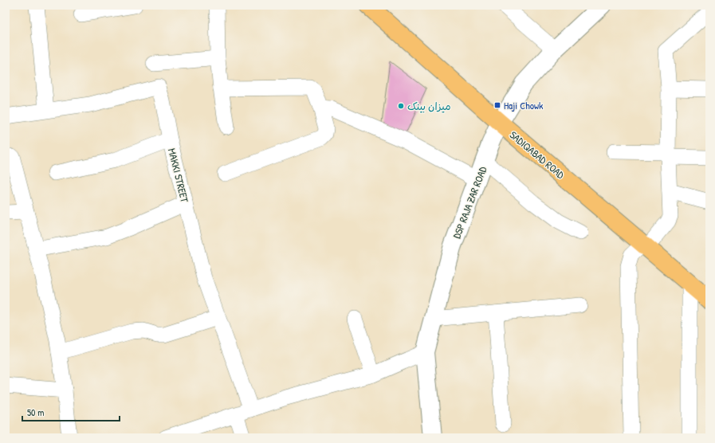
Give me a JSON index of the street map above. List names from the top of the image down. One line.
{"streets":{"main road":["SADIQABAD ROAD"],"street":["MAKKI STREET","DSP RAJA ZAR ROAD"]},"crossings":[["SADIQABAD ROAD","DSP RAJA ZAR ROAD"]],"places":{"transit":["Haji Chowk"],"other":["میزان بینک"]},"scale_bar":"50 m"}
